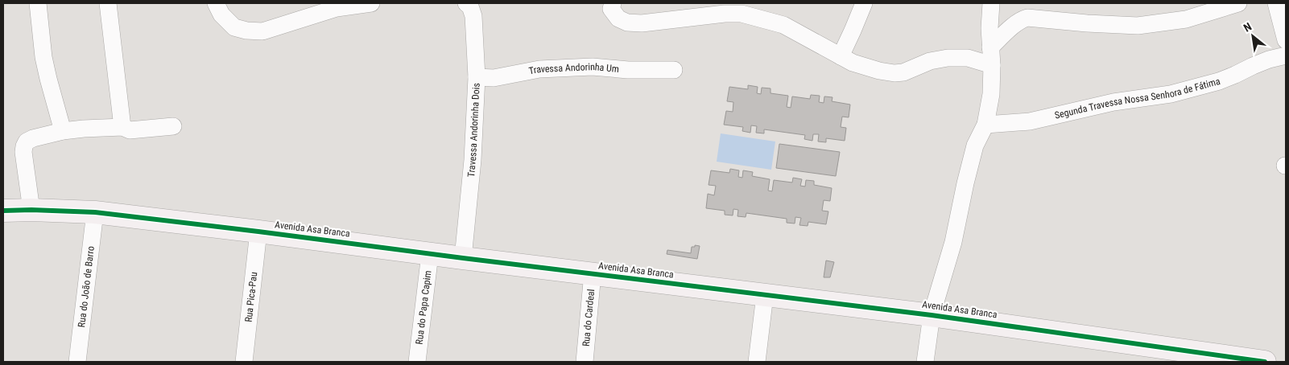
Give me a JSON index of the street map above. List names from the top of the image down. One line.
{"streets":{"street":["Travessa Andorinha Um","Segunda Travessa Nossa Senhora de Fátima","Travessa Andorinha Dois","Avenida Asa Branca","Rua do João de Barro","Rua Pica-Pau","Rua do Papa Capim","Rua do Cardeal"]},"crossings":[["Travessa Andorinha Um","Travessa Andorinha Dois"],["Travessa Andorinha Dois","Avenida Asa Branca"],["Avenida Asa Branca","Rua do João de Barro"],["Avenida Asa Branca","Rua Pica-Pau"],["Avenida Asa Branca","Rua do Papa Capim"],["Avenida Asa Branca","Rua do Cardeal"]],"north":"top left"}
